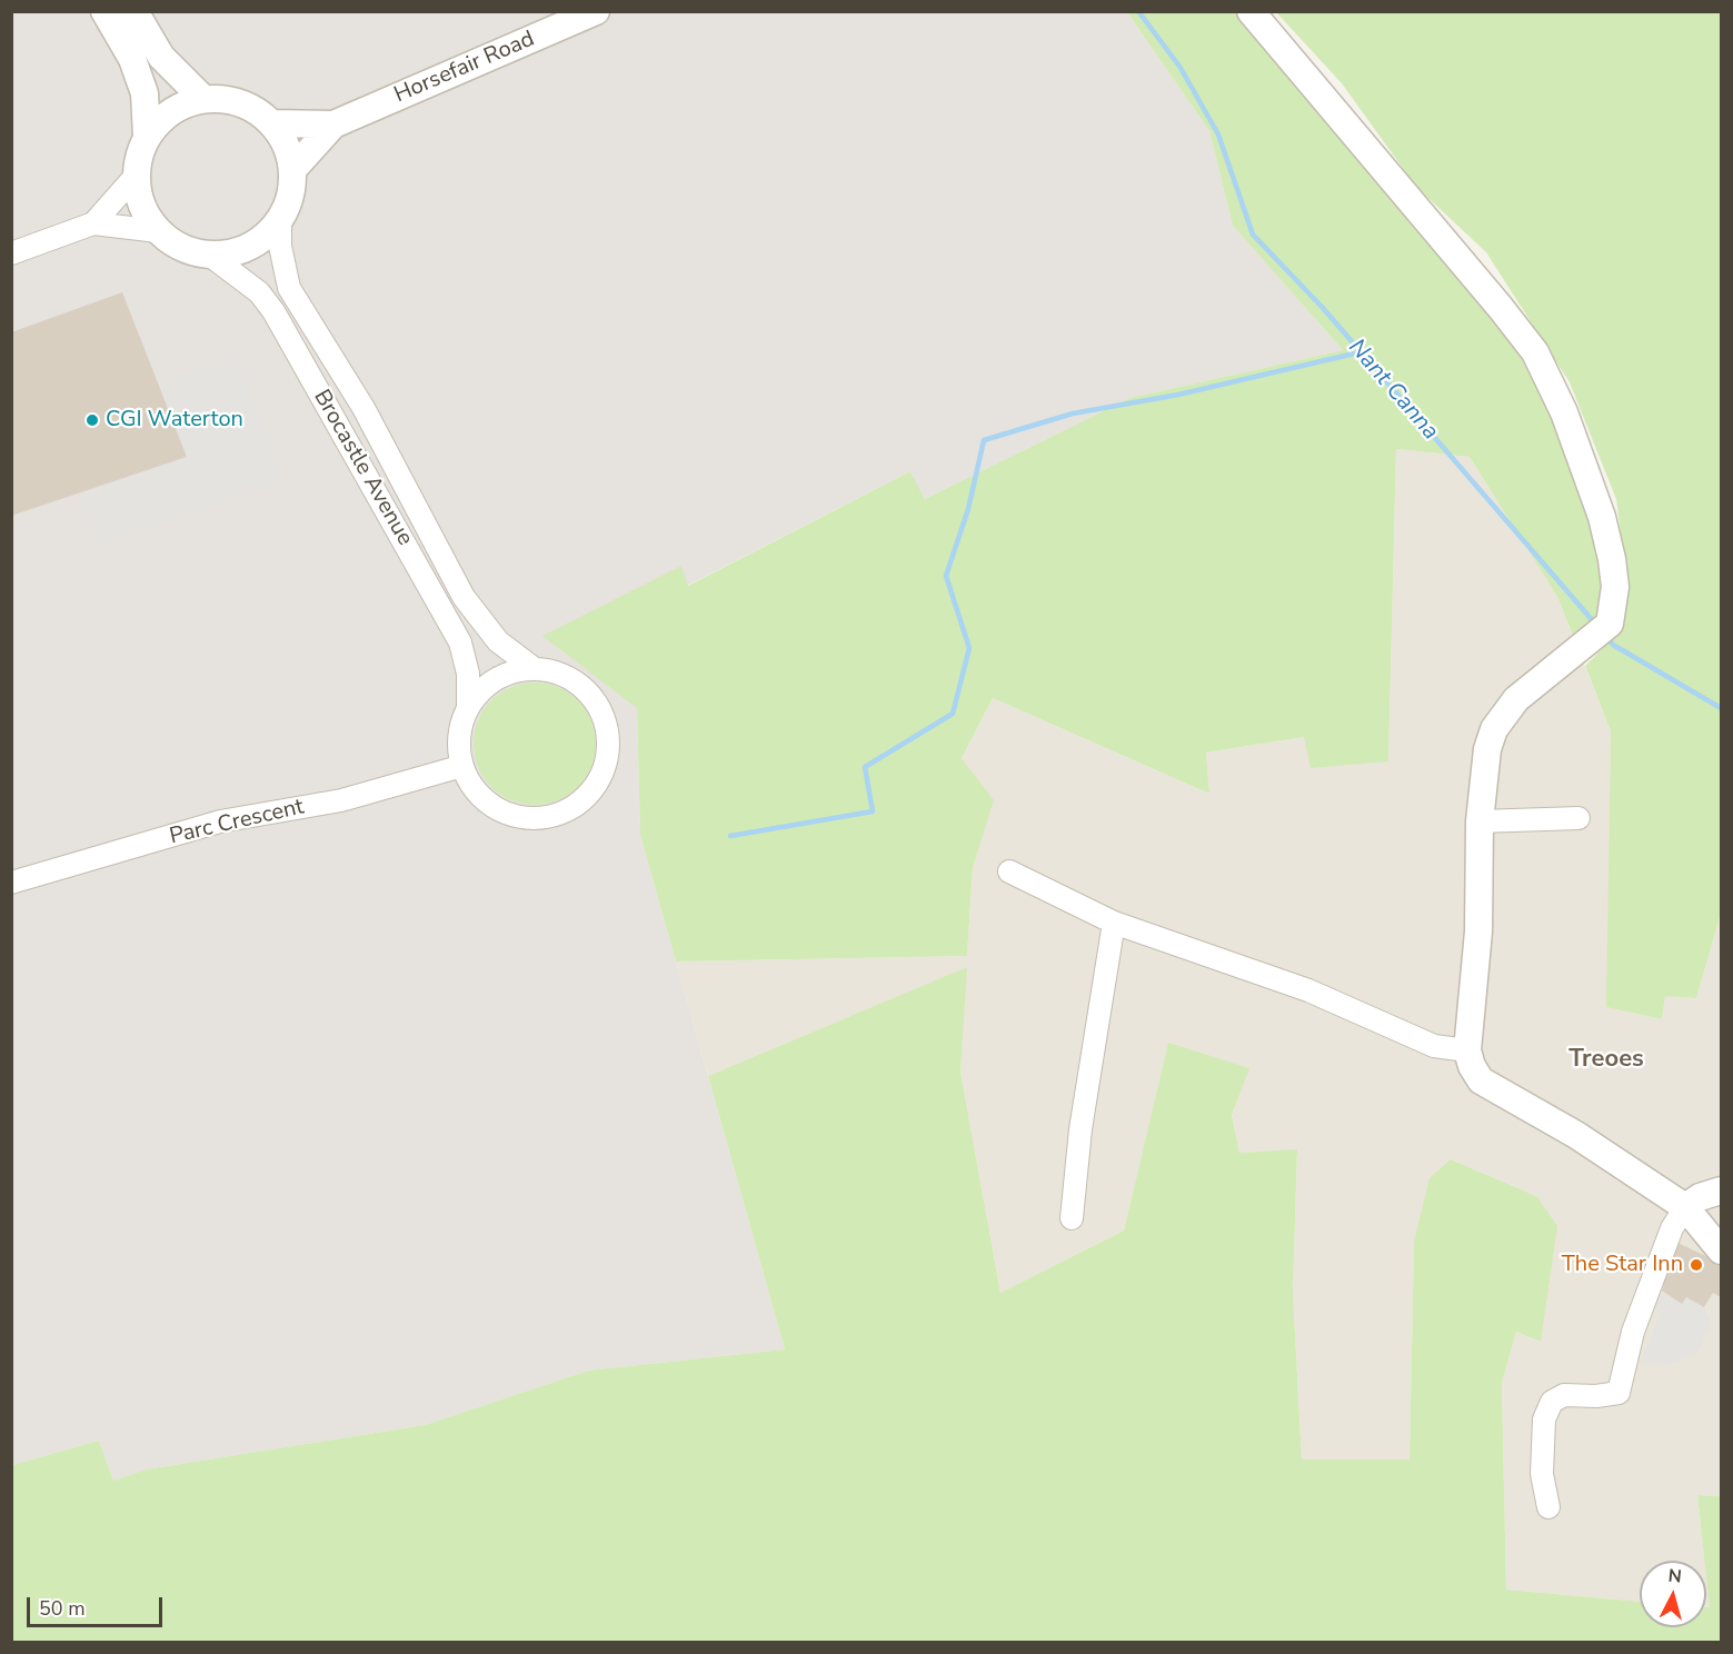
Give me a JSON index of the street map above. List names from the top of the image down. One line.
{"streets":{"street":["Horsefair Road","Brocastle Avenue","Parc Crescent"]},"crossings":[["Horsefair Road","Brocastle Avenue"],["Brocastle Avenue","Parc Crescent"]],"districts":["Treoes"],"water":["Nant Canna"],"places":["CGI Waterton","The Star Inn"],"scale_bar":"50 m","north":"top"}
